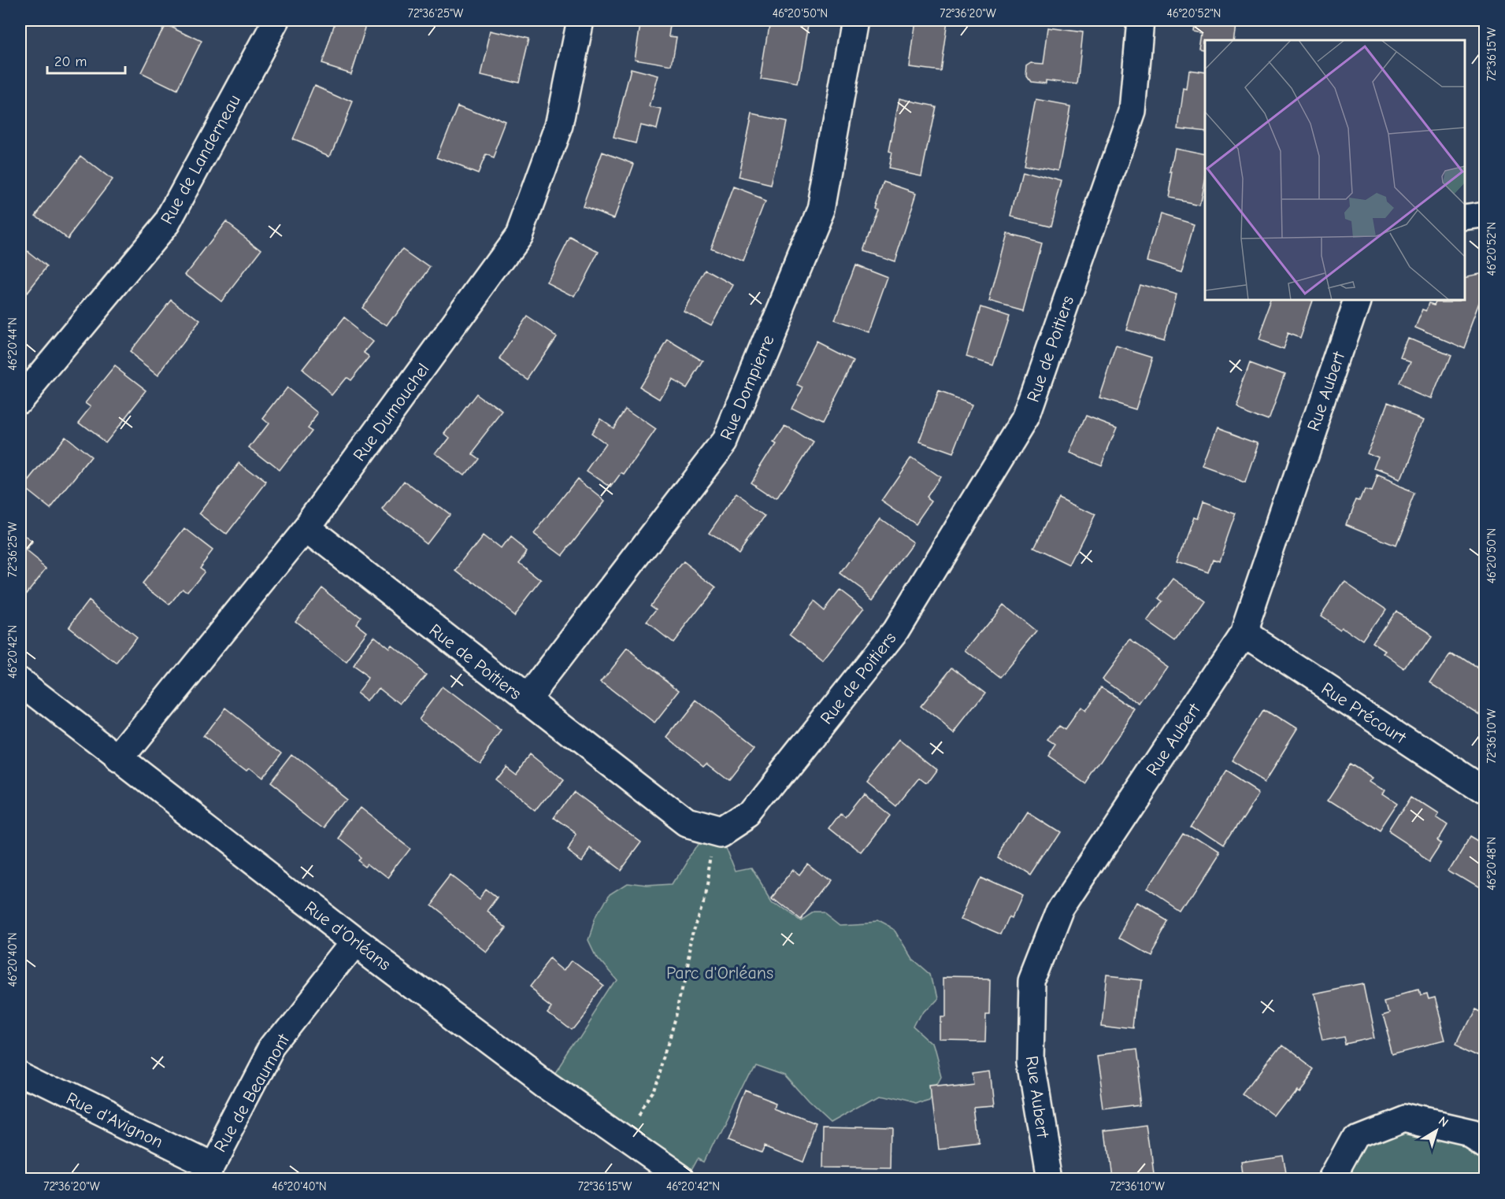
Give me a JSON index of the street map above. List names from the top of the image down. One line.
{"streets":{"street":["Rue de Landerneau","Rue de Poitiers","Rue Dompierre","Rue Aubert","Rue Dumouchel","Rue Précourt","Rue d'Orléans","Rue de Beaumont","Rue d'Avignon"]},"crossings":[["Rue de Poitiers","Rue Dompierre"],["Rue de Poitiers","Rue Dumouchel"],["Rue Aubert","Rue Précourt"],["Rue Dumouchel","Rue d'Orléans"],["Rue d'Orléans","Rue de Beaumont"],["Rue de Beaumont","Rue d'Avignon"]],"parks":["Parc d'Orléans"],"scale_bar":"20 m","north":"top right","coordinates":["72°36'25\"W","46°20'50\"N","72°36'20\"W","46°20'52\"N","72°36'15\"W","46°20'44\"N","46°20'42\"N","72°36'10\"W","46°20'48\"N","46°20'40\"N"]}
